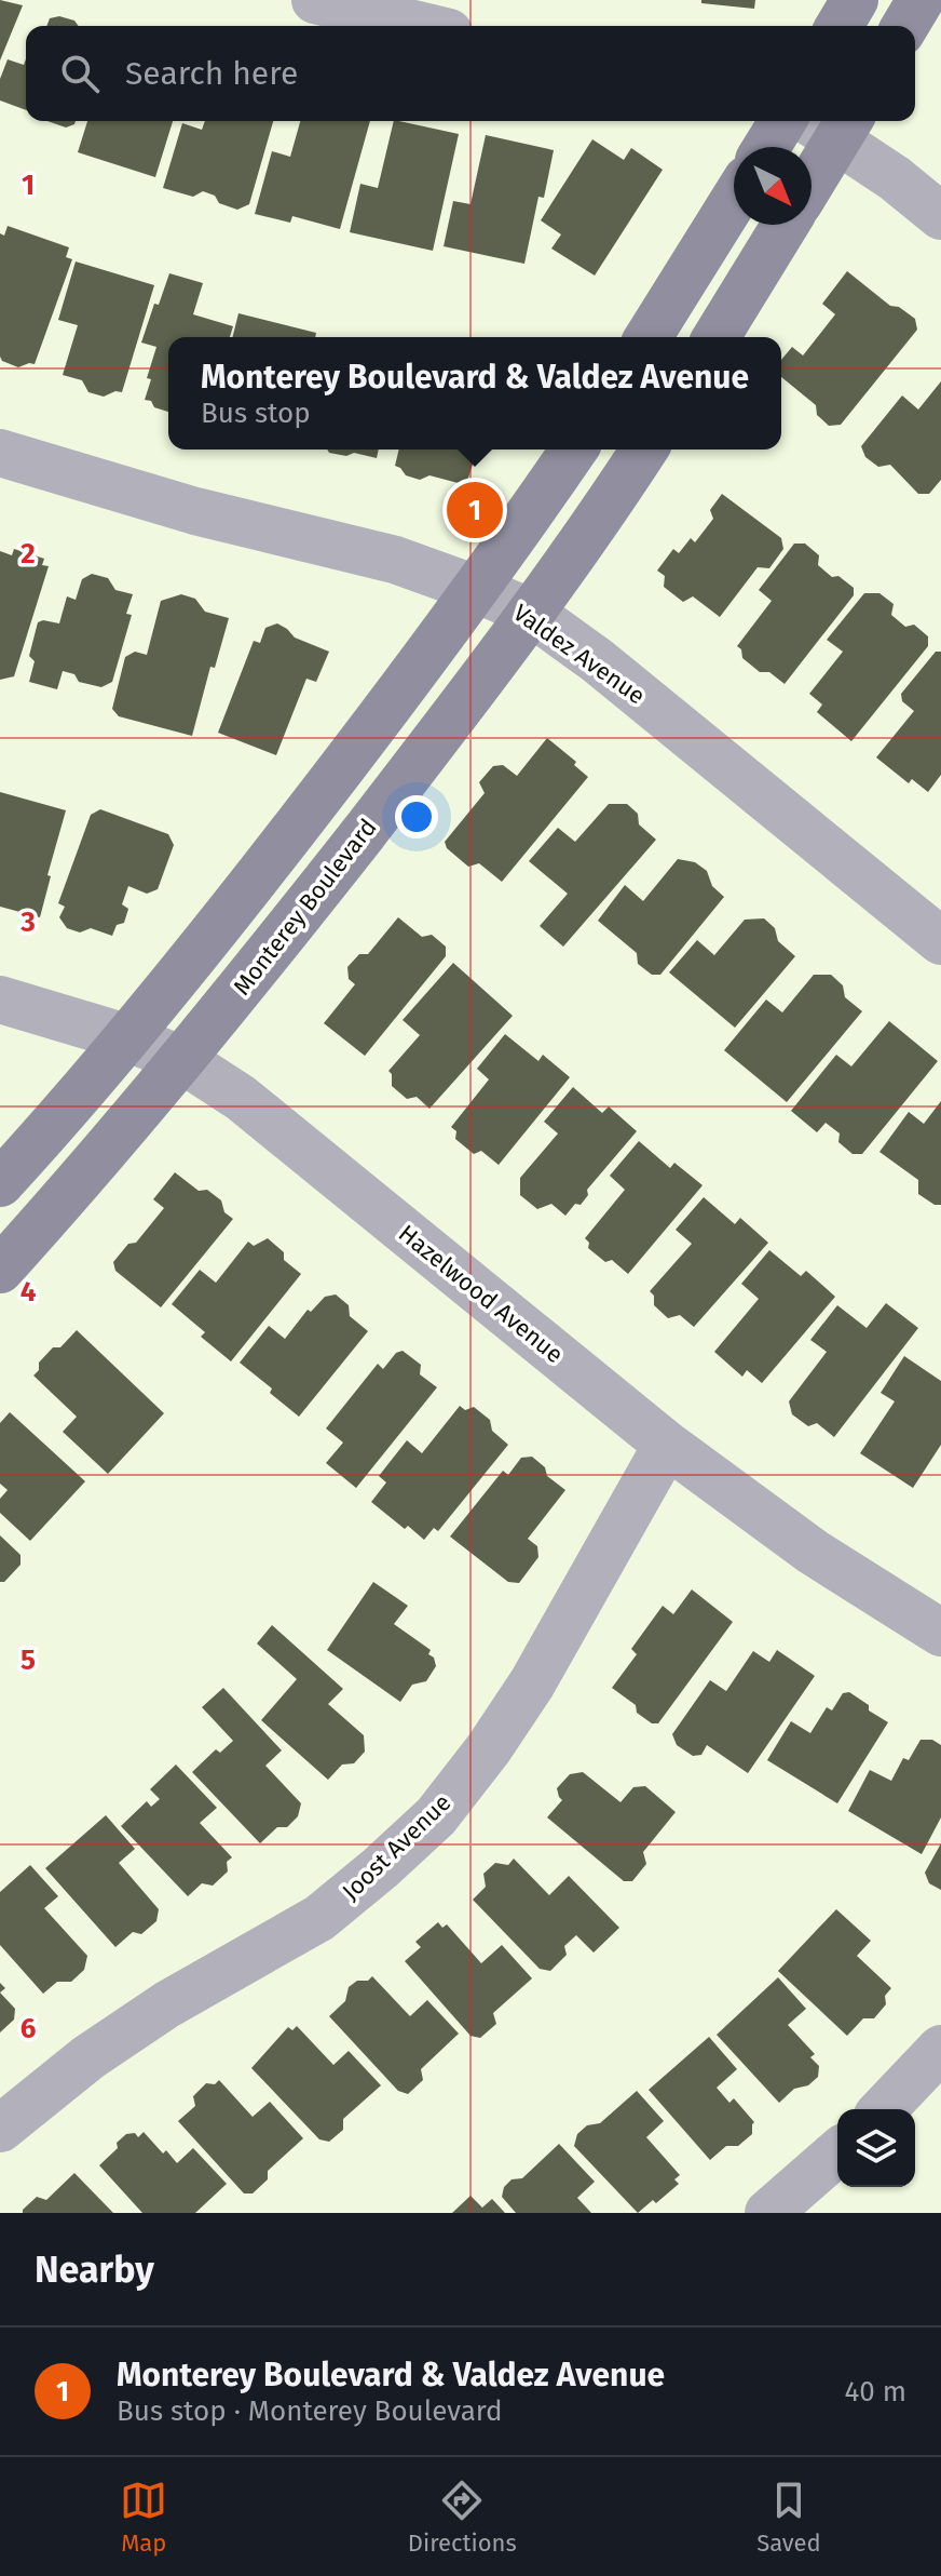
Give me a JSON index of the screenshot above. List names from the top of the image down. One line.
{"streets":{"main road":["Monterey Boulevard"],"street":["Valdez Avenue","Hazelwood Avenue","Joost Avenue"]},"crossings":[["Valdez Avenue","Monterey Boulevard"],["Monterey Boulevard","Hazelwood Avenue"],["Hazelwood Avenue","Joost Avenue"]],"north":"bottom right","page":{"search":"Search here","popup":["Monterey Boulevard & Valdez Avenue","Bus stop"],"pins":"1","heading":"Nearby","list":[{"mark":"1","name":"Monterey Boulevard & Valdez Avenue","note":"Bus stop · Monterey Boulevard","value":"40 m"}],"nav":["Map","Directions","Saved"]},"grid":{"rows":["1","2","3","4","5","6"]}}
